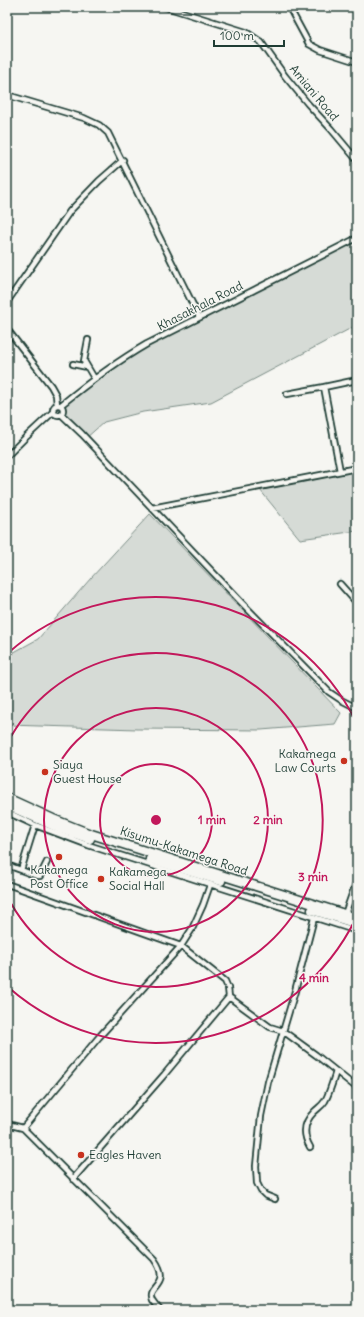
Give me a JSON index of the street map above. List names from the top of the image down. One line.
{"streets":{"highway":["Kisumu-Kakamega Road"],"street":["Amiani Road","Khasakhala Road"]},"places":["Kakamega Law Courts","Siaya Guest House","Kakamega Post Office","Kakamega Social Hall","Eagles Haven"],"scale_bar":"100 m","rings":["1 min","2 min","3 min","4 min"]}
